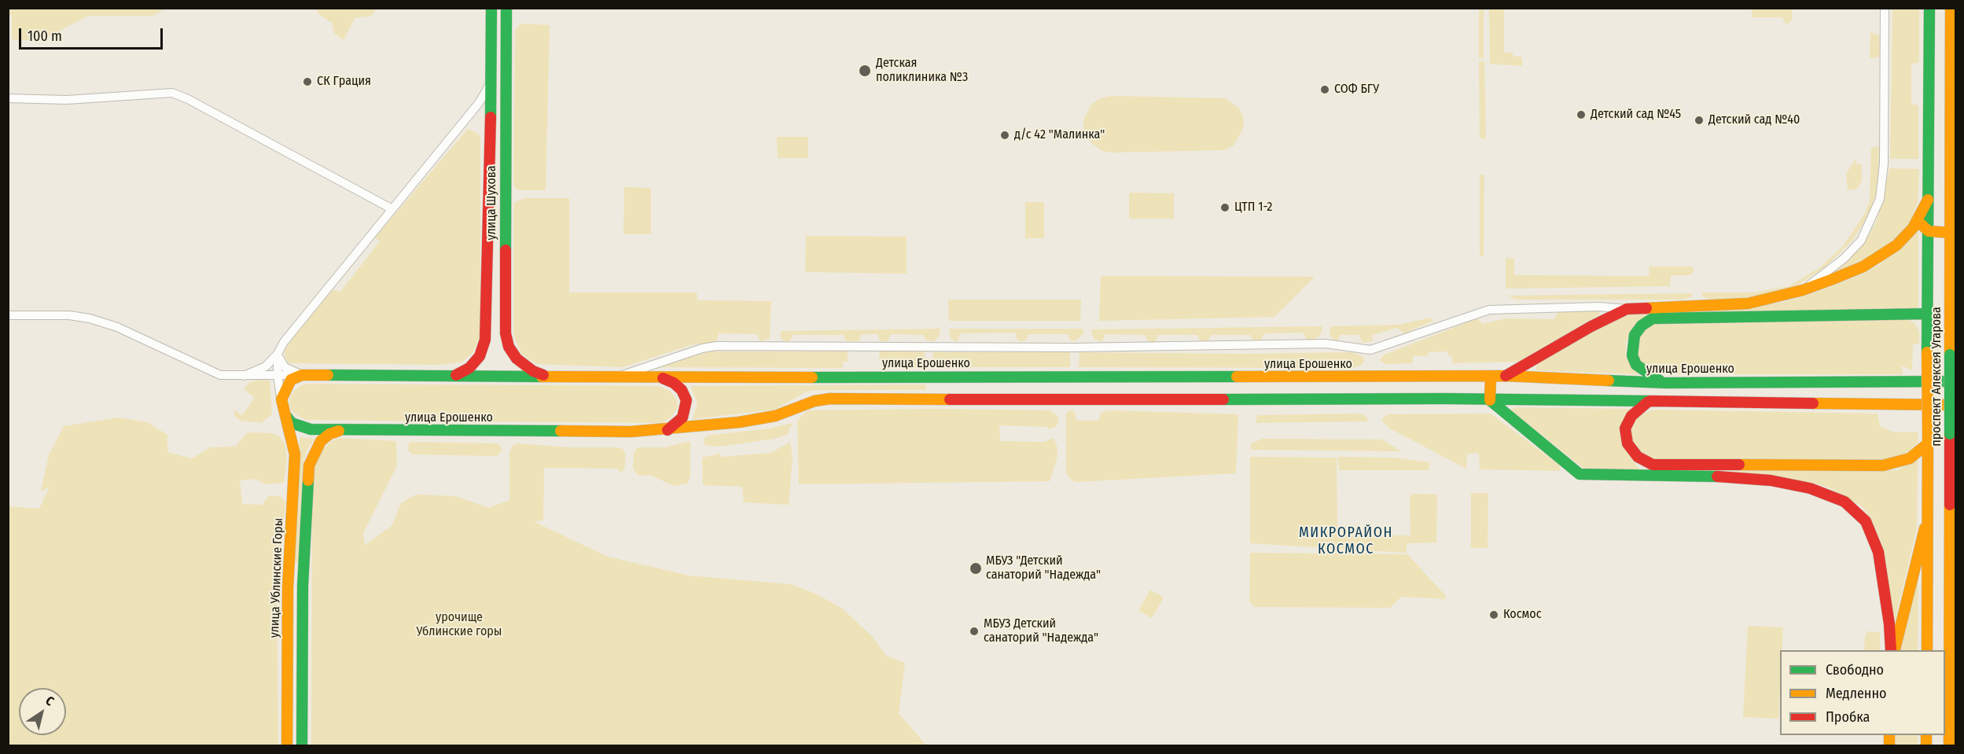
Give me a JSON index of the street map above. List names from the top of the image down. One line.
{"streets":{"main road":["улица Шухова","улица Ерошенко","проспект Алексея Угарова","улица Ублинские Горы"]},"crossings":[["улица Шухова","улица Ерошенко"],["улица Ерошенко","улица Ублинские Горы"]],"districts":["МИКРОРАЙОН КОСМОС"],"parks":["урочище Ублинские горы"],"places":["Детская поликлиника №3","СК Грация","СОФ БГУ","Детский сад №45","Детский сад №40","д/с 42 \"Малинка\"","ЦТП 1-2","МБУЗ \"Детский санаторий \"Надежда\"","Космос","МБУЗ Детский санаторий \"Надежда\""],"legend":["Свободно","Медленно","Пробка"],"scale_bar":"100 m","north":"top right"}
